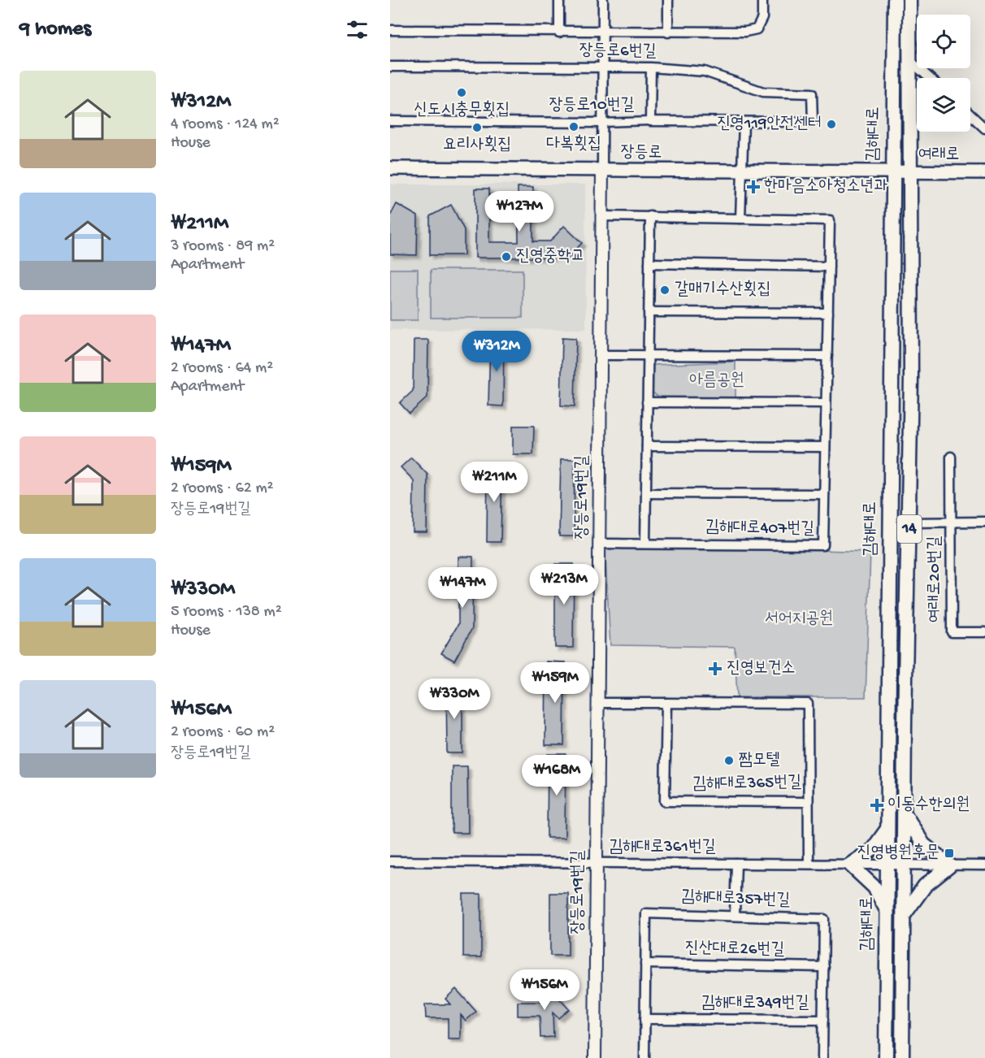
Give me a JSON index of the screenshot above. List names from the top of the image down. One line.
{"streets":{"main road":["김해대로","장등로","여래로","14"],"street":["장등로6번길","장등로10번길","장등로19번길","김해대로407번길","여래로20번길","김해대로365번길","김해대로361번길","김해대로357번길","진산대로26번길","김해대로349번길"]},"crossings":[["장등로6번길","장등로10번길"],["김해대로","장등로"],["김해대로","여래로"],["김해대로","김해대로361번길"],["장등로","여래로"],["장등로","장등로19번길"],["장등로19번길","김해대로407번길"],["장등로19번길","김해대로365번길"],["장등로19번길","김해대로361번길"],["김해대로357번길","진산대로26번길"],["김해대로357번길","김해대로349번길"],["진산대로26번길","김해대로349번길"]],"parks":["아름공원","서어지공원"],"places":{"other":["신도시충무횟집","진영119안전센터","다복횟집","요리사횟집","진영중학교","갈매기수산횟집","짬모텔"],"health":["한마음소아청소년과","진영보건소","이동수한의원"],"transit":["진영병원후문"]},"page":{"heading":"9 homes","list":[{"name":"₩312M","note":"4 rooms · 124 m² · House"},{"name":"₩211M","note":"3 rooms · 89 m² · Apartment"},{"name":"₩147M","note":"2 rooms · 64 m² · Apartment"},{"name":"₩159M","note":"2 rooms · 62 m² · 장등로19번길"},{"name":"₩330M","note":"5 rooms · 138 m² · House"},{"name":"₩156M","note":"2 rooms · 60 m² · 장등로19번길"}],"price":["₩127M","₩312M","₩211M","₩213M","₩147M","₩159M","₩330M","₩168M","₩156M"]}}
